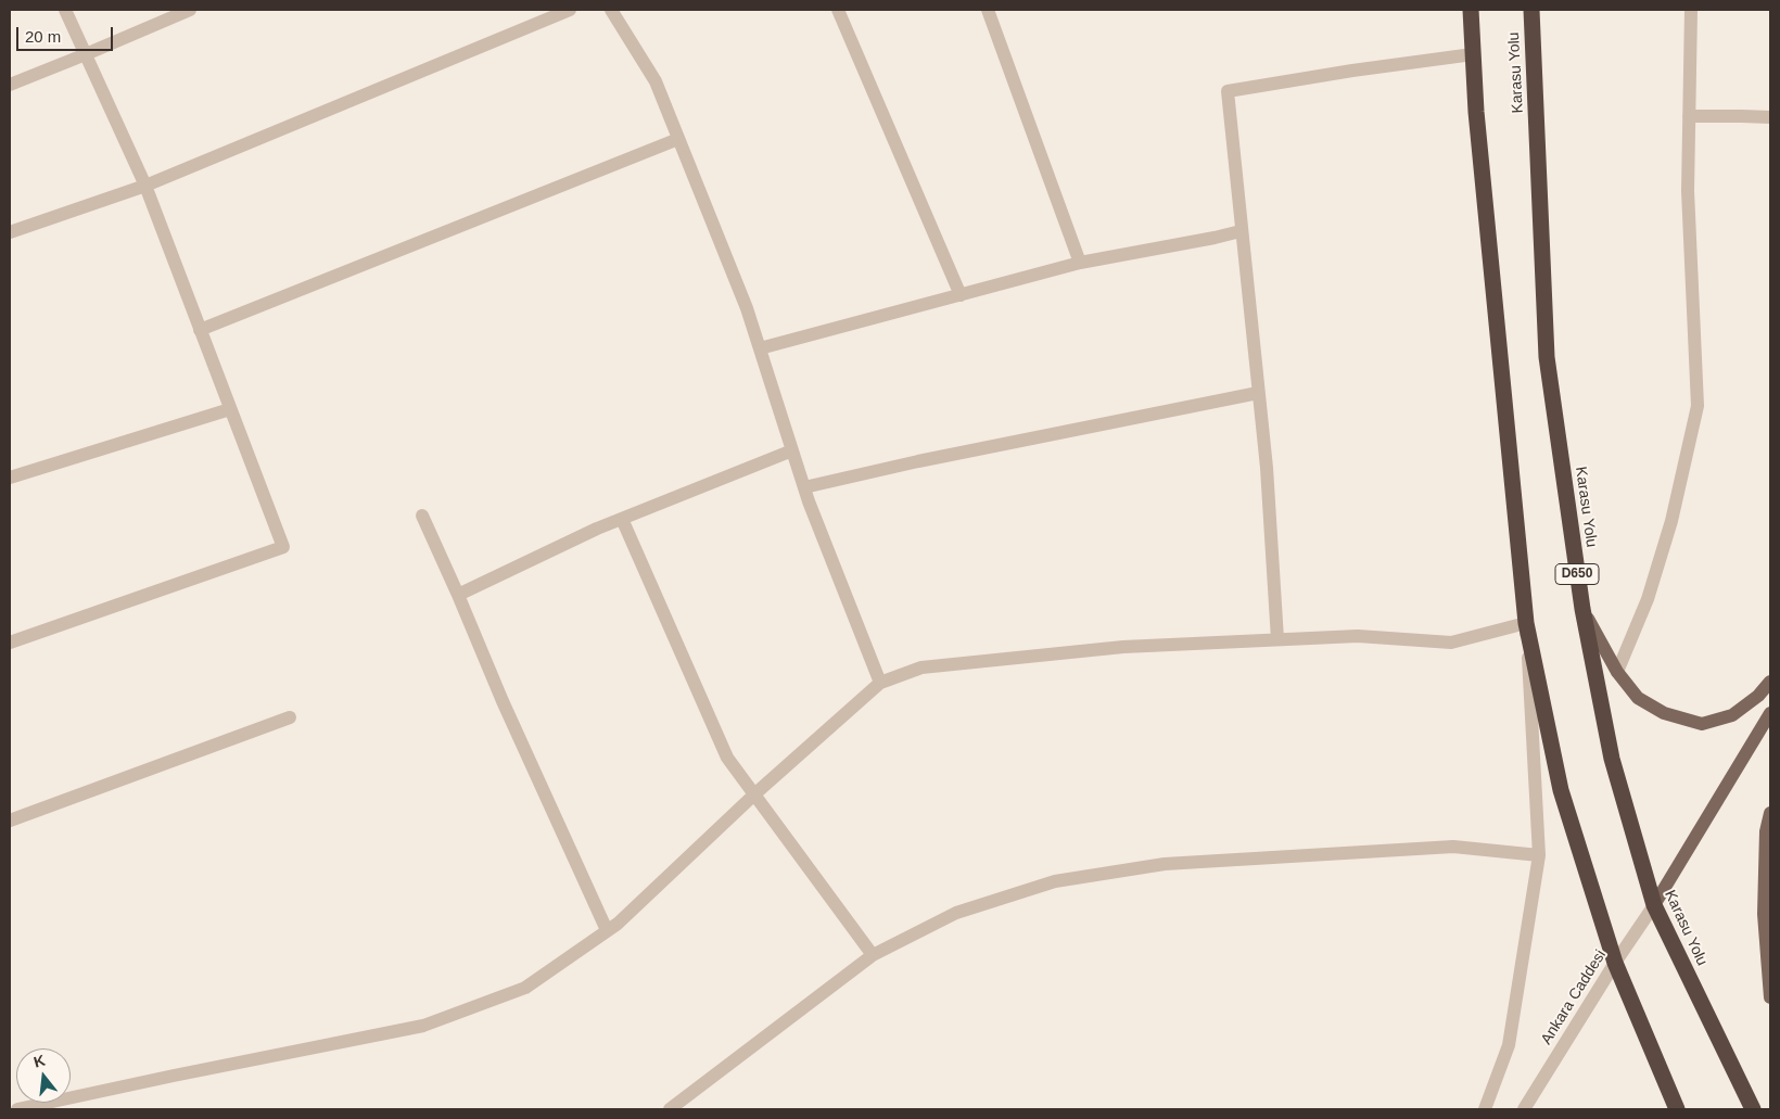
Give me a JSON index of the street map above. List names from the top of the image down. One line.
{"streets":{"highway":["Karasu Yolu","D650"],"street":["Ankara Caddesi"]},"crossings":[["Karasu Yolu","Ankara Caddesi"]],"scale_bar":"20 m","north":"top"}
